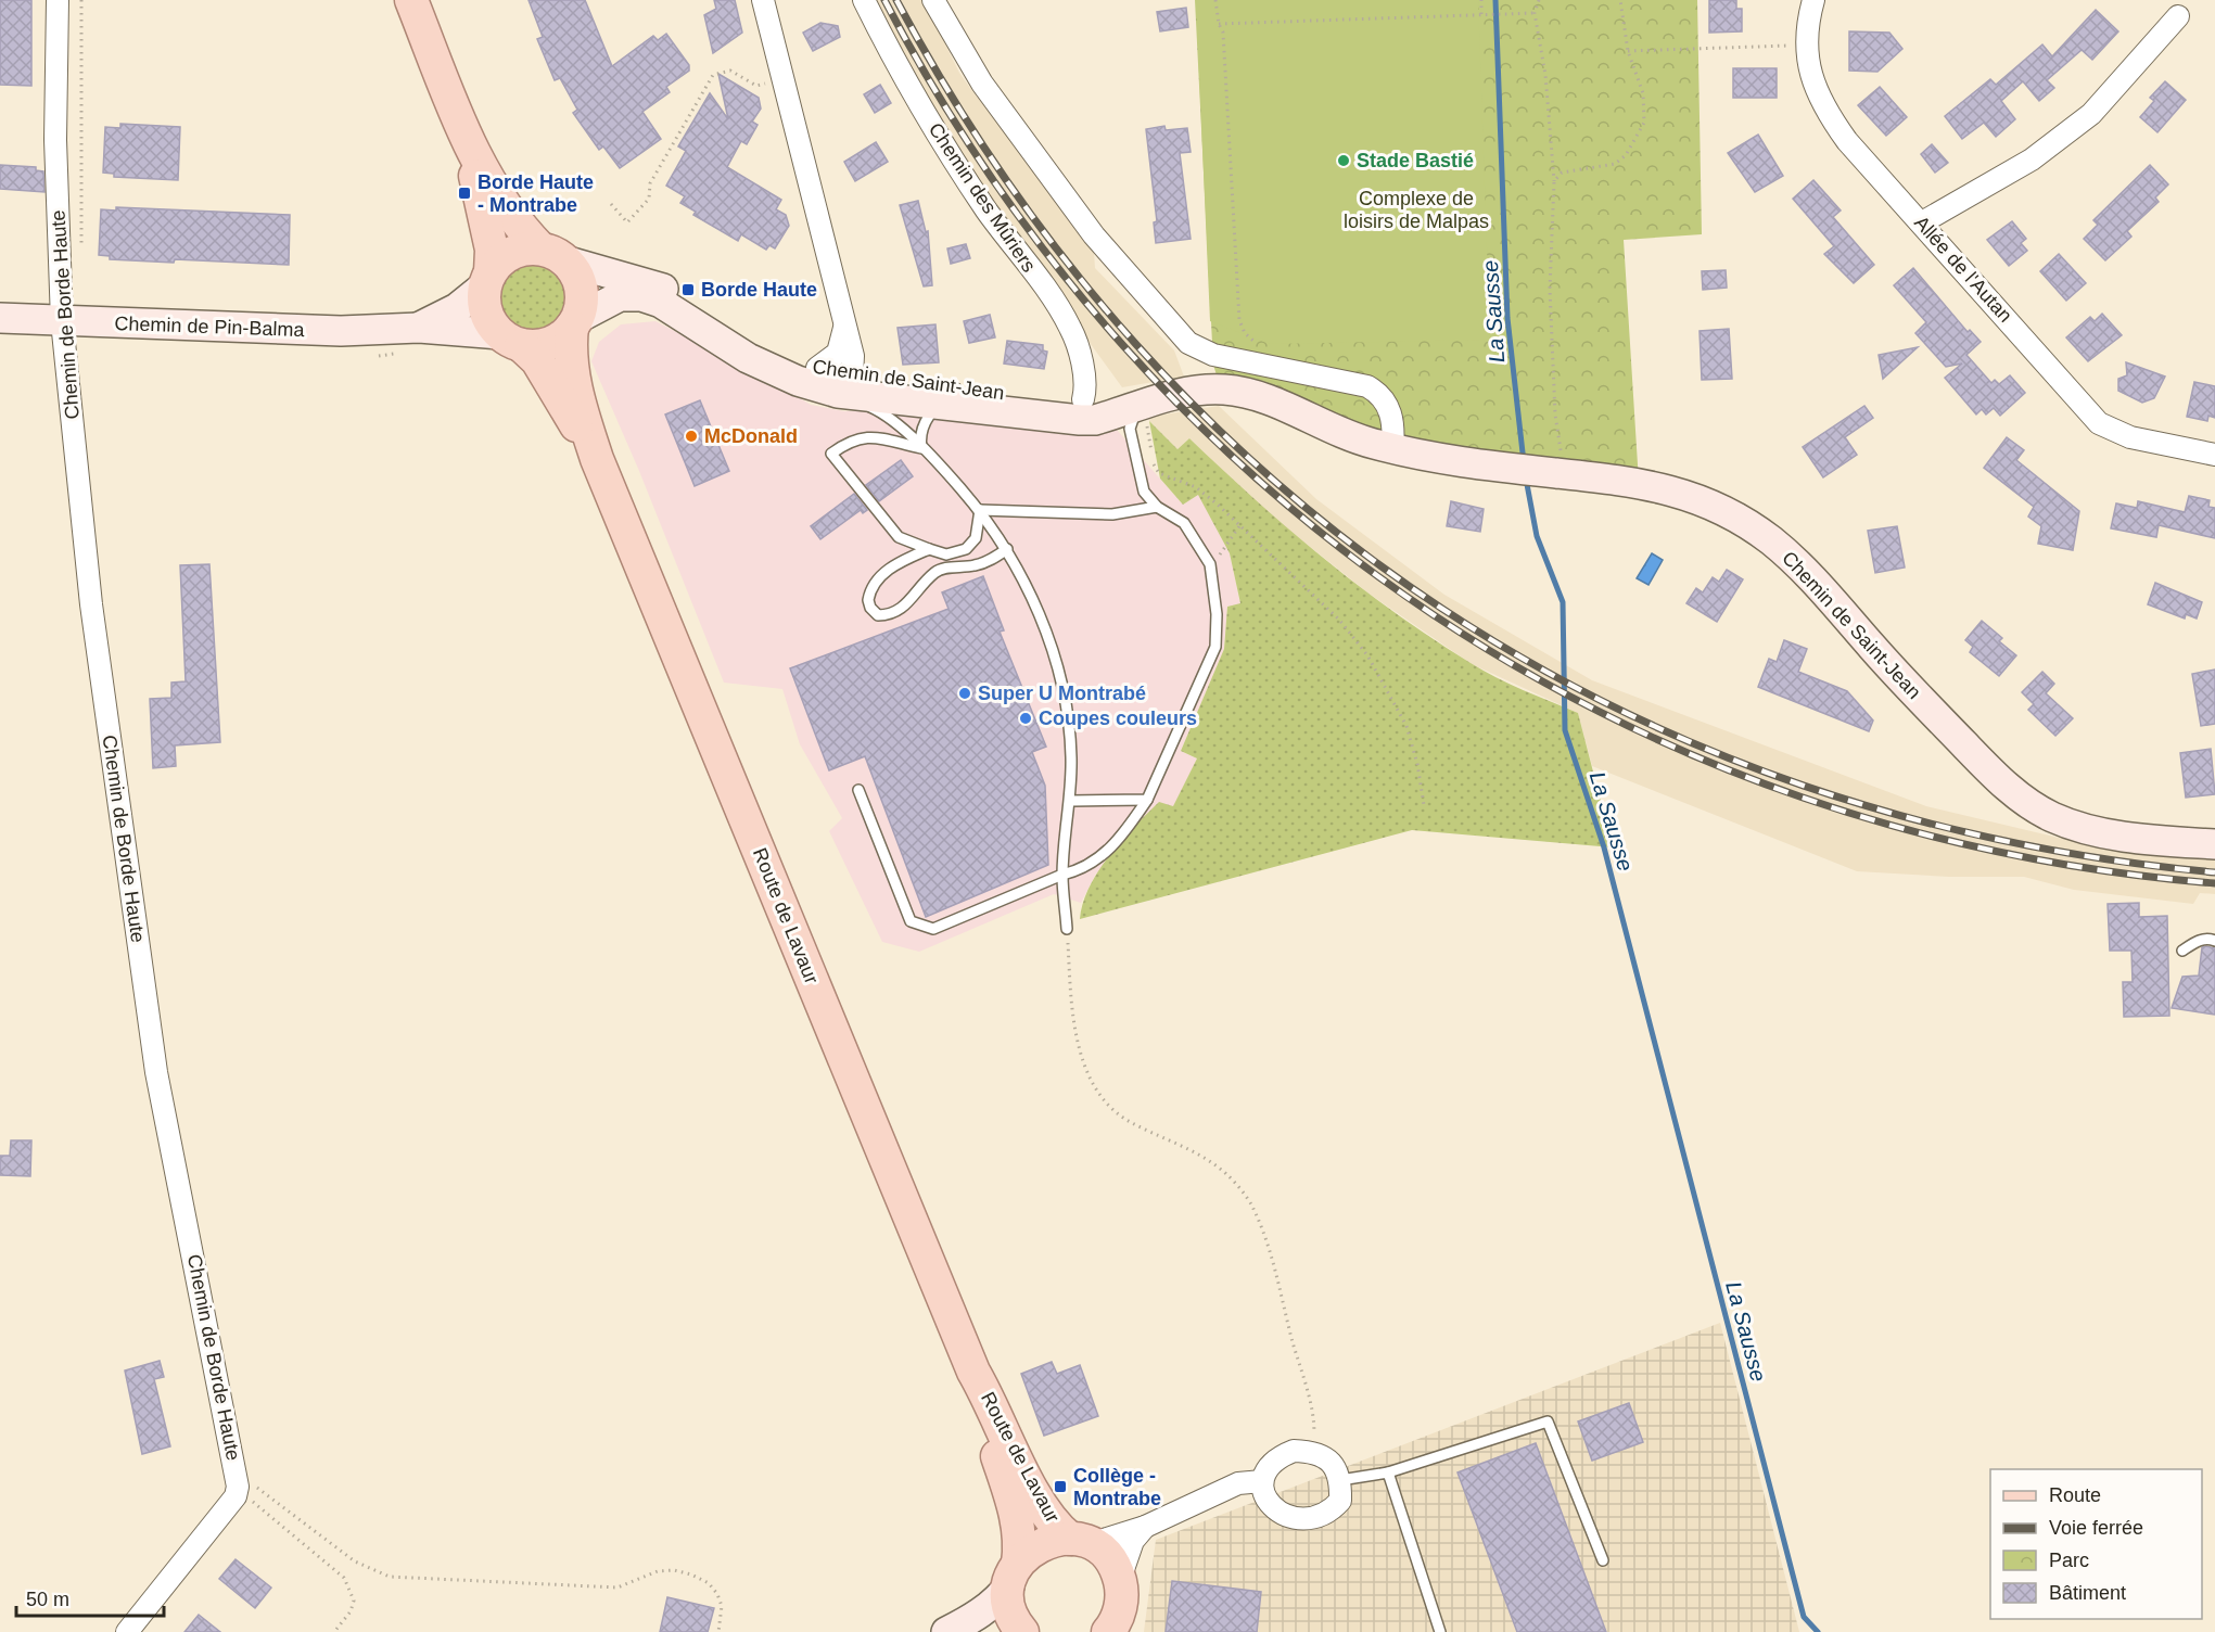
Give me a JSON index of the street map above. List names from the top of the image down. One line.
{"streets":{"main road":["Route de Lavaur"],"street":["Chemin des Mûriers","Allée de l'Autan","Chemin de Borde Haute","Chemin de Pin-Balma","Chemin de Saint-Jean"]},"crossings":[["Chemin des Mûriers","Chemin de Saint-Jean"],["Chemin de Borde Haute","Chemin de Pin-Balma"],["Chemin de Pin-Balma","Chemin de Saint-Jean"],["Chemin de Pin-Balma","Route de Lavaur"],["Chemin de Saint-Jean","Route de Lavaur"]],"water":["La Sausse"],"parks":["Complexe de loisirs de Malpas"],"places":{"other":["Stade Bastié","McDonald","Super U Montrabé","Coupes couleurs"],"transit":["Borde Haute - Montrabe","Borde Haute","Collège - Montrabe"]},"legend":["Route","Voie ferrée","Parc","Bâtiment"],"scale_bar":"50 m"}
